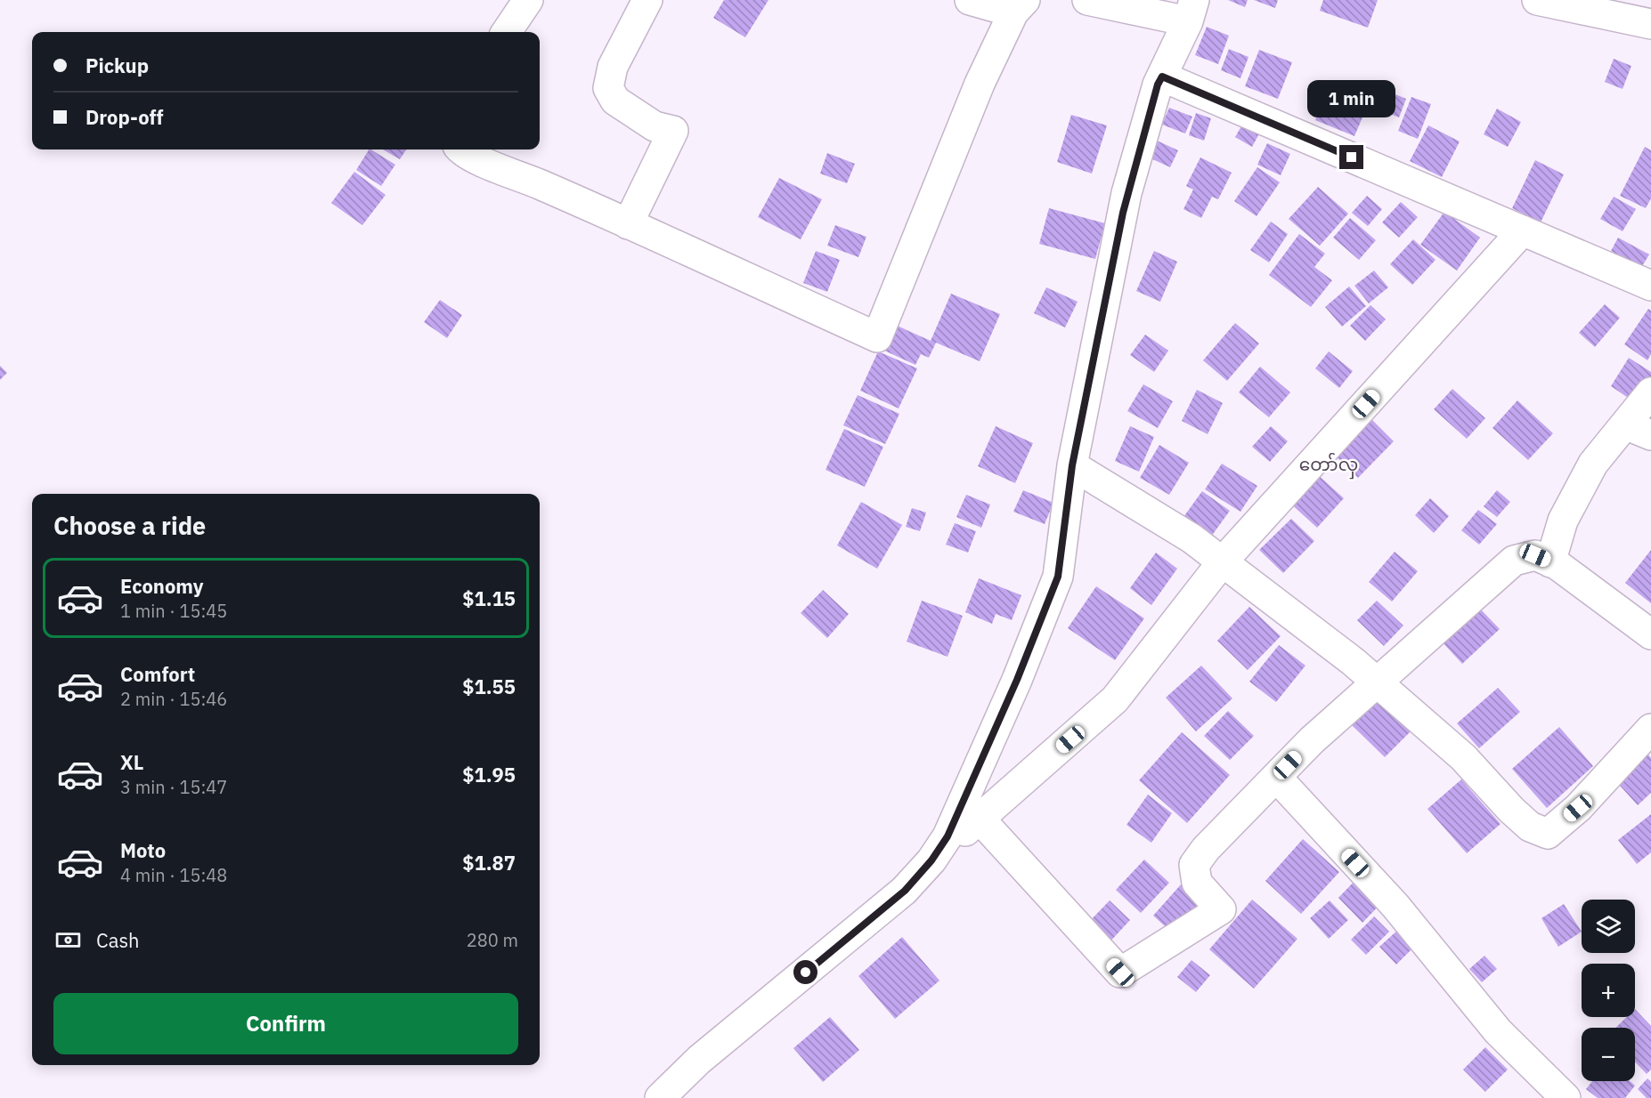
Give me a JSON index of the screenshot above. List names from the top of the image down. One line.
{"districts":["တော်လှ"],"page":{"banner":["Pickup","Drop-off"],"bubble":"1 min","heading":"Choose a ride","list":[{"name":"Economy","note":"1 min · 15:45","value":"$1.15"},{"name":"Comfort","note":"2 min · 15:46","value":"$1.55"},{"name":"XL","note":"3 min · 15:47","value":"$1.95"},{"name":"Moto","note":"4 min · 15:48","value":"$1.87"}],"map_buttons":["+","−"],"pay":["Cash","280 m"],"buttons":"Confirm"}}
